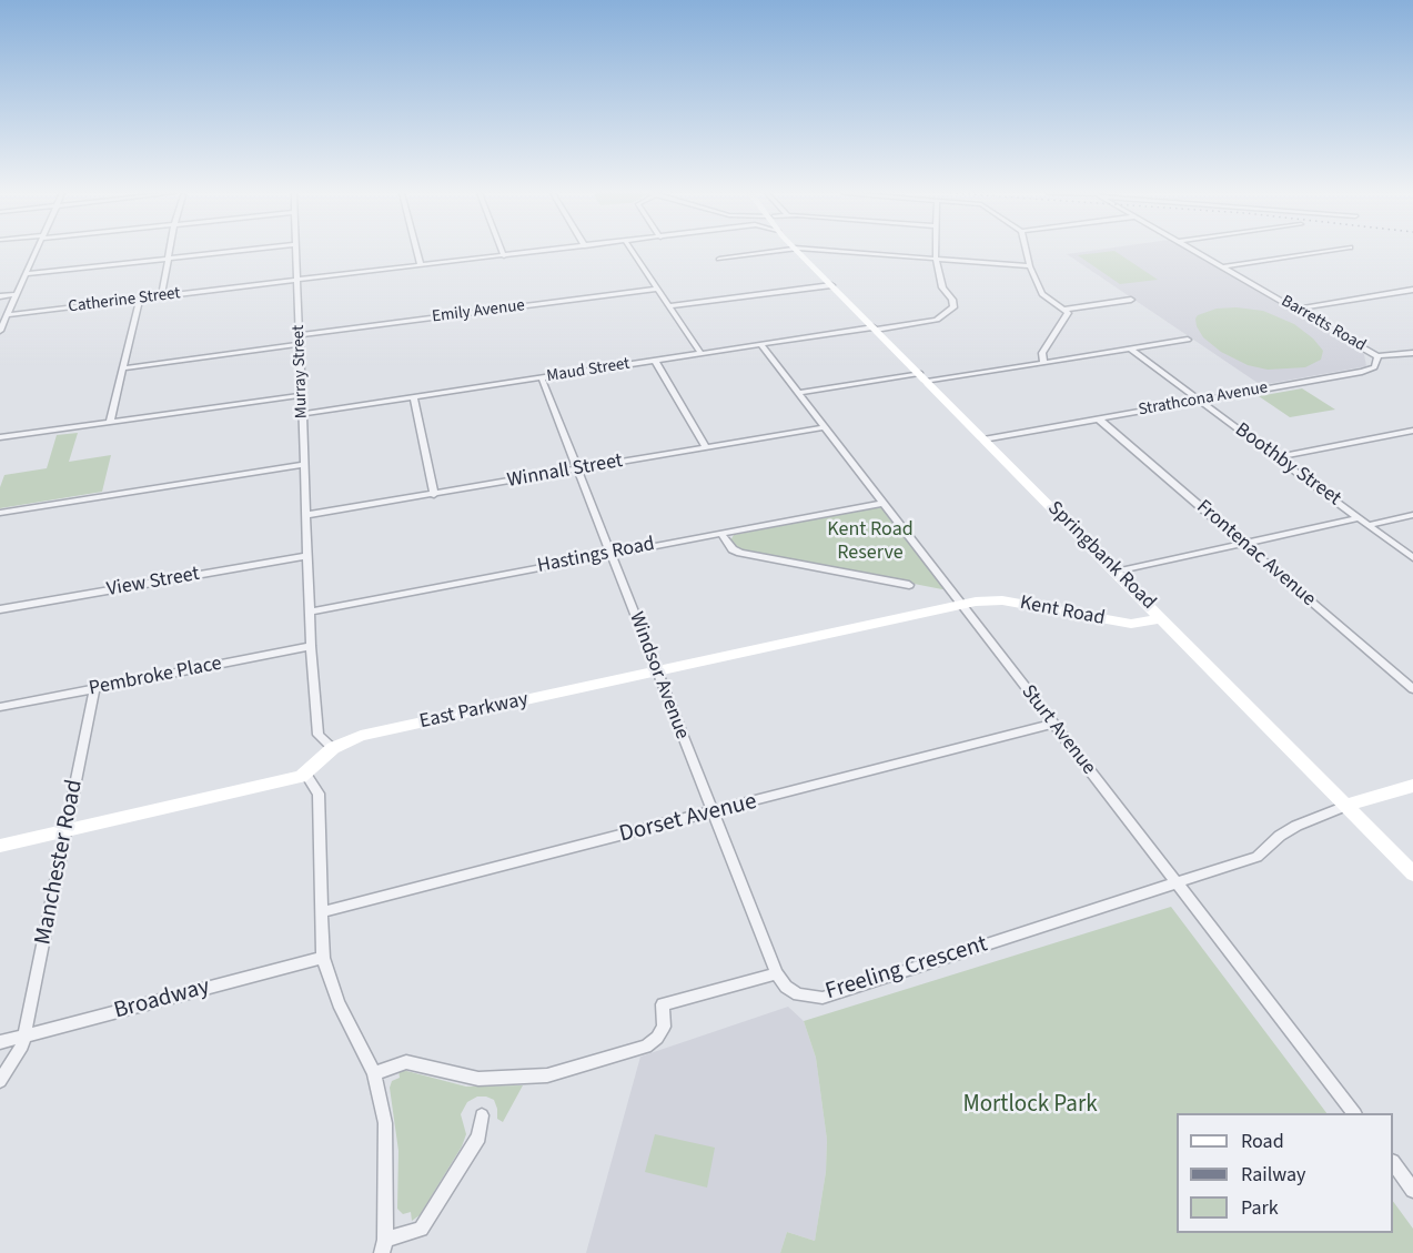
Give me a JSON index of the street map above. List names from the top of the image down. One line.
{"streets":{"main road":["Springbank Road","Kent Road","East Parkway"],"street":["Catherine Street","Emily Avenue","Barretts Road","Maud Street","Murray Street","Strathcona Avenue","Boothby Street","Winnall Street","Frontenac Avenue","Hastings Road","View Street","Windsor Avenue","Pembroke Place","Sturt Avenue","Dorset Avenue","Manchester Road","Freeling Crescent","Broadway"]},"crossings":[["Catherine Street","Murray Street"],["Emily Avenue","Murray Street"],["Barretts Road","Strathcona Avenue"],["Maud Street","Murray Street"],["Maud Street","Springbank Road"],["Maud Street","Windsor Avenue"],["Maud Street","Sturt Avenue"],["Murray Street","Winnall Street"],["Murray Street","Hastings Road"],["Murray Street","View Street"],["Murray Street","Pembroke Place"],["Murray Street","East Parkway"],["Strathcona Avenue","Boothby Street"],["Strathcona Avenue","Frontenac Avenue"],["Strathcona Avenue","Springbank Road"],["Winnall Street","Windsor Avenue"],["Winnall Street","Sturt Avenue"],["Hastings Road","Windsor Avenue"],["Hastings Road","Sturt Avenue"],["Springbank Road","Kent Road"],["Springbank Road","Freeling Crescent"],["Kent Road","East Parkway"],["Kent Road","Sturt Avenue"],["Windsor Avenue","East Parkway"],["Windsor Avenue","Dorset Avenue"],["Windsor Avenue","Freeling Crescent"],["Pembroke Place","Manchester Road"],["East Parkway","Sturt Avenue"],["Sturt Avenue","Dorset Avenue"],["Sturt Avenue","Freeling Crescent"],["Manchester Road","Broadway"]],"parks":["Kent Road Reserve","Mortlock Park"],"legend":["Road","Railway","Park"]}
